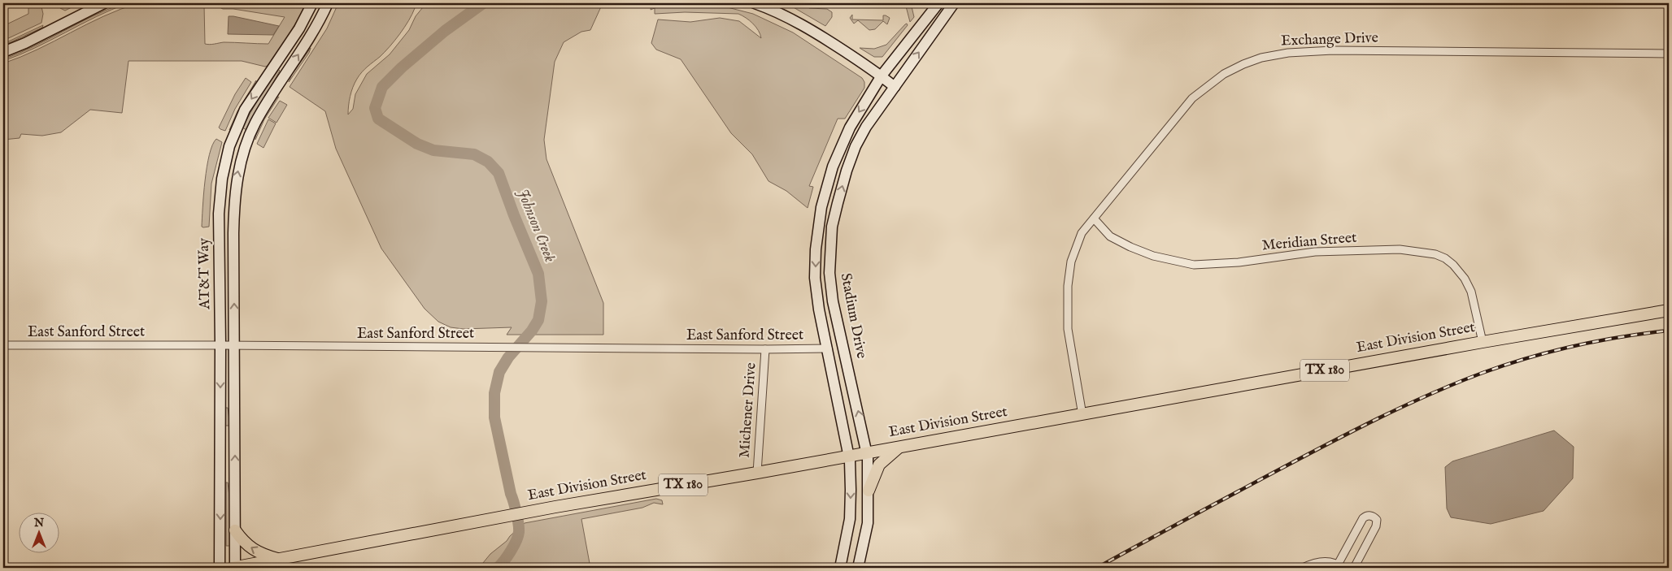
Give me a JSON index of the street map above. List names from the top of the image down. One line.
{"streets":{"main road":["AT&T Way","Stadium Drive","East Division Street","TX 180"],"street":["Exchange Drive","Meridian Street","East Sanford Street","Michener Drive"]},"crossings":[["Exchange Drive","Meridian Street"],["Exchange Drive","East Division Street"],["Meridian Street","East Division Street"],["AT&T Way","East Sanford Street"],["Stadium Drive","East Sanford Street"],["Stadium Drive","East Division Street"],["East Sanford Street","Michener Drive"],["East Division Street","Michener Drive"]],"water":["Johnson Creek"],"north":"top"}
